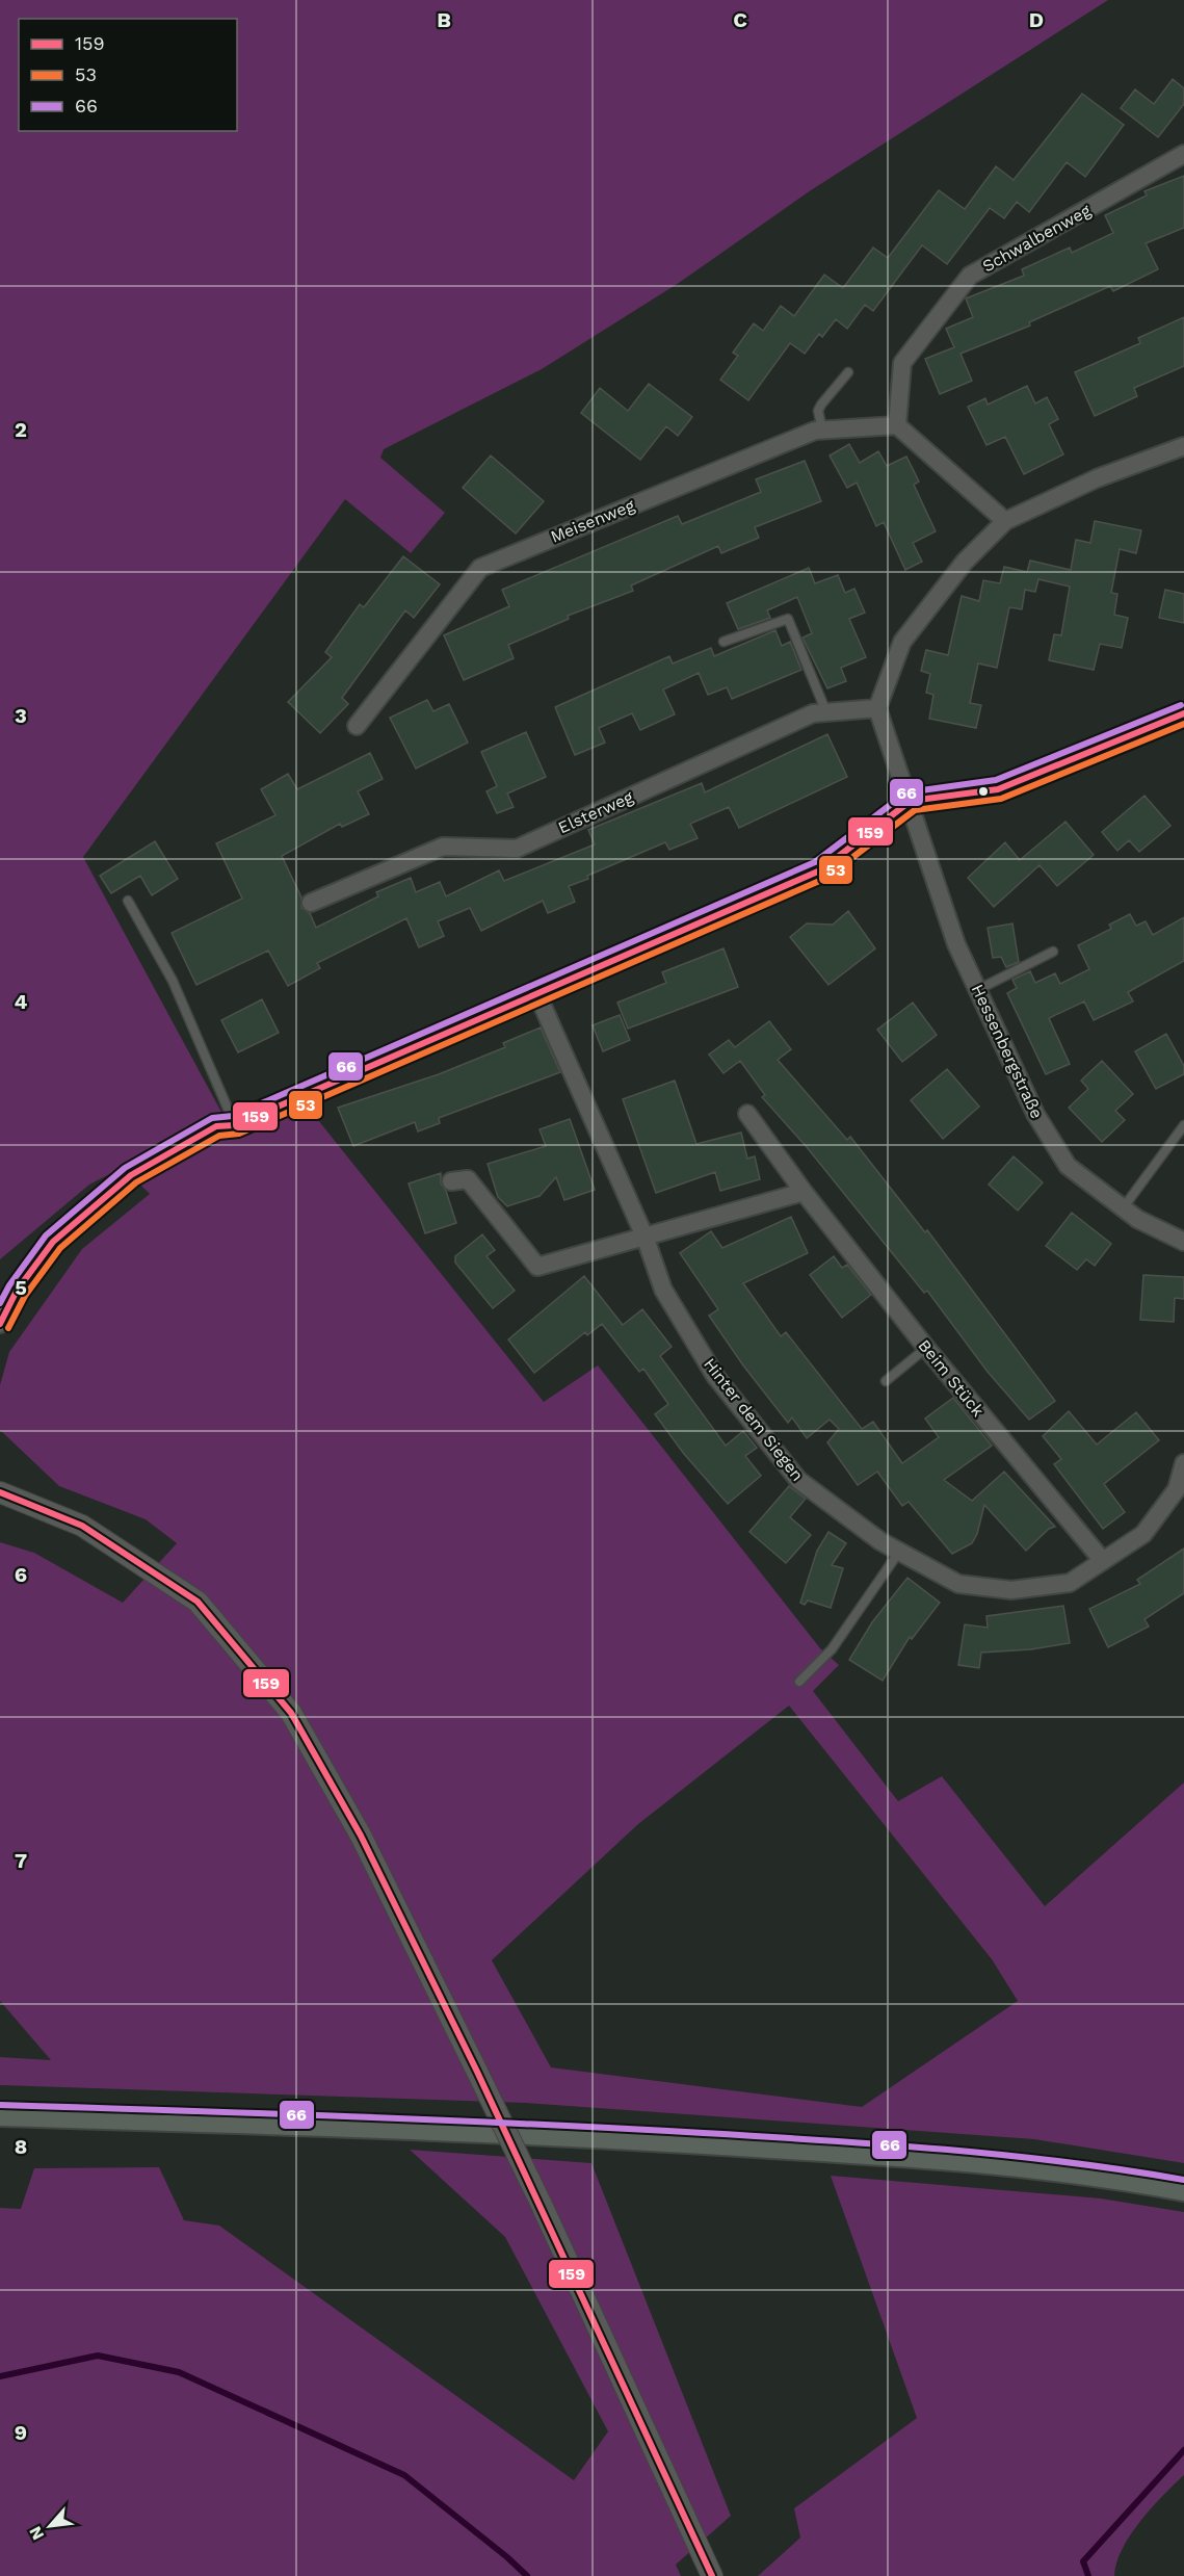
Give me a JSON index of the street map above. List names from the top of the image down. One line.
{"streets":{"street":["Schwalbenweg","Meisenweg","Elsterweg","Hessenbergstraße","Beim Stück","Hinter dem Siegen"]},"crossings":[["Schwalbenweg","Meisenweg"],["Elsterweg","Hessenbergstraße"],["Beim Stück","Hinter dem Siegen"]],"lines":["transit line 66","transit line 159","transit line 53"],"legend":["159","53","66"],"north":"bottom left","grid":{"columns":["B","C","D"],"rows":["2","3","4","5","6","7","8","9"]}}
